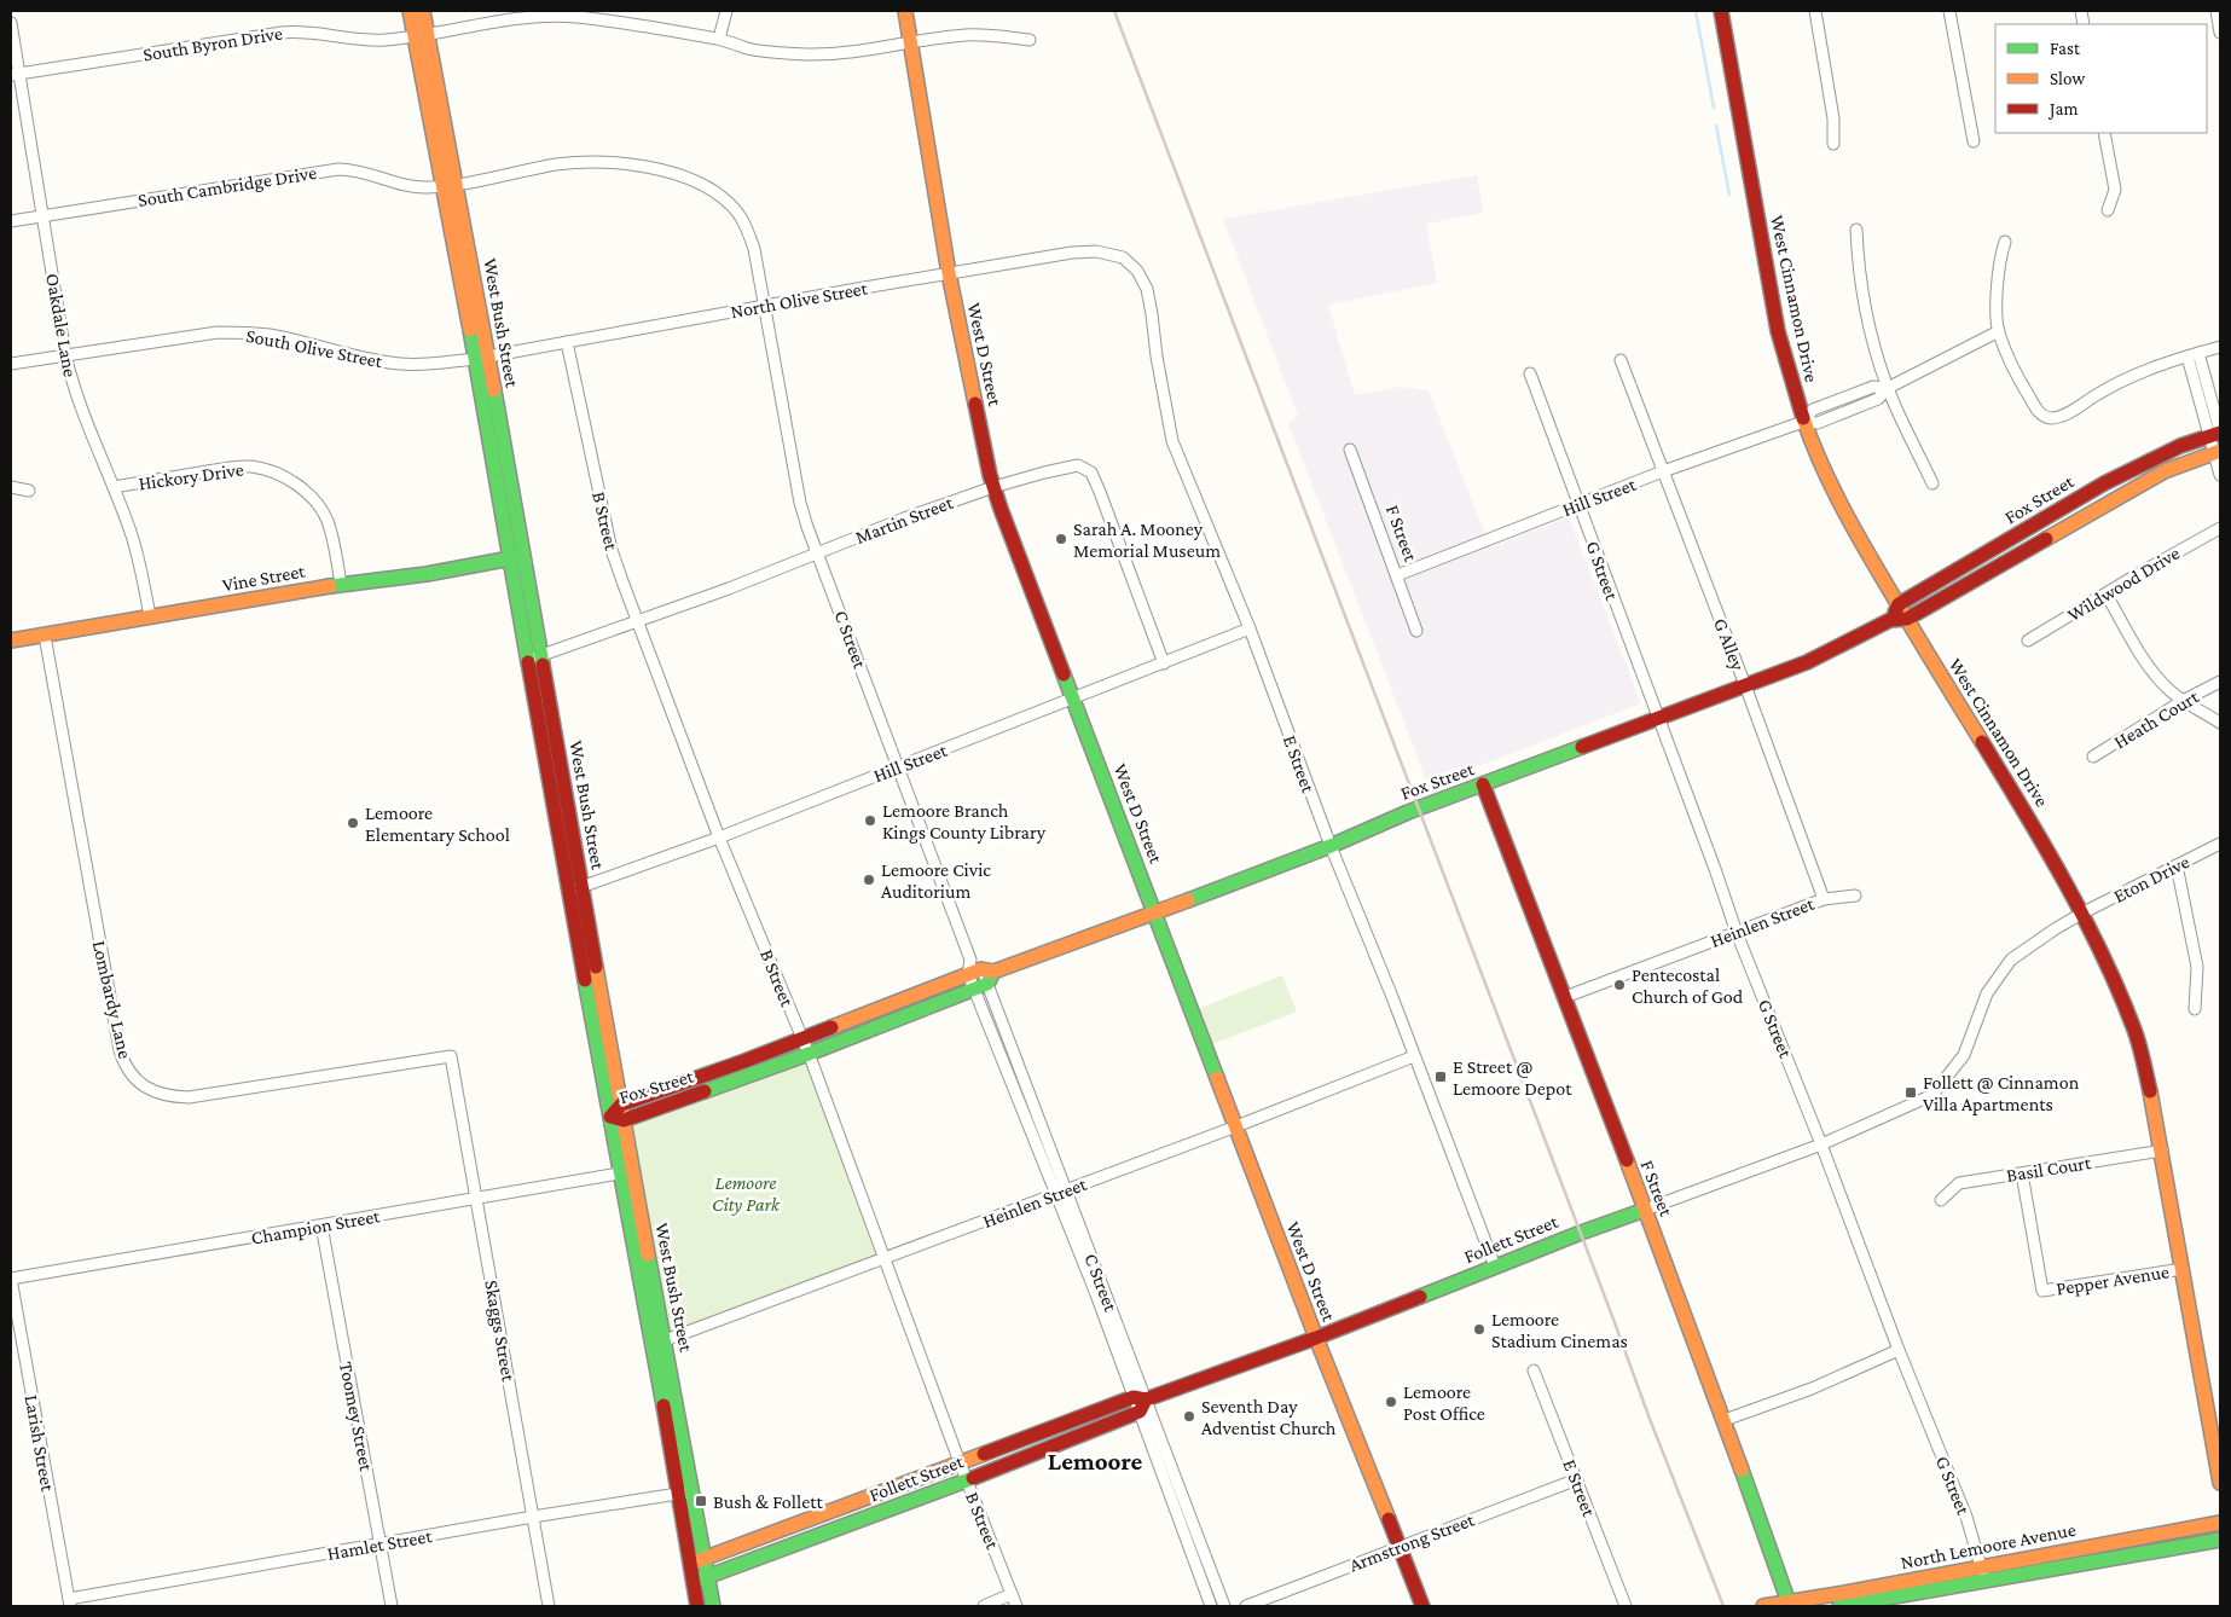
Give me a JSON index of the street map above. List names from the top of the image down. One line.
{"streets":{"street":["South Byron Drive","South Cambridge Drive","West Cinnamon Drive","North Olive Street","West Bush Street","Oakdale Lane","South Olive Street","West D Street","Hickory Drive","Hill Street","Fox Street","Martin Street","B Street","F Street","G Street","Vine Street","Wildwood Drive","C Street","G Alley","Heath Court","E Street","Eton Drive","Heinlen Street","Lombardy Lane","Basil Court","Champion Street","Follett Street","Pepper Avenue","Skaggs Street","Toomey Street","Larish Street","Armstrong Street","Hamlet Street","North Lemoore Avenue"]},"crossings":[["South Byron Drive","West Bush Street"],["South Byron Drive","Oakdale Lane"],["South Byron Drive","West D Street"],["South Cambridge Drive","North Olive Street"],["South Cambridge Drive","West Bush Street"],["South Cambridge Drive","Oakdale Lane"],["South Cambridge Drive","C Street"],["West Cinnamon Drive","Hill Street"],["West Cinnamon Drive","Fox Street"],["West Cinnamon Drive","Eton Drive"],["West Cinnamon Drive","Basil Court"],["West Cinnamon Drive","Pepper Avenue"],["North Olive Street","West Bush Street"],["North Olive Street","South Olive Street"],["North Olive Street","West D Street"],["North Olive Street","B Street"],["North Olive Street","C Street"],["North Olive Street","E Street"],["West Bush Street","South Olive Street"],["West Bush Street","Hill Street"],["West Bush Street","Fox Street"],["West Bush Street","Martin Street"],["West Bush Street","Vine Street"],["West Bush Street","Heinlen Street"],["West Bush Street","Champion Street"],["West Bush Street","Follett Street"],["West Bush Street","Hamlet Street"],["Oakdale Lane","South Olive Street"],["Oakdale Lane","Hickory Drive"],["Oakdale Lane","Vine Street"],["West D Street","Hill Street"],["West D Street","Fox Street"],["West D Street","Martin Street"],["West D Street","Heinlen Street"],["West D Street","Follett Street"],["West D Street","Armstrong Street"],["Hickory Drive","Vine Street"],["Hill Street","Martin Street"],["Hill Street","B Street"],["Hill Street","F Street"],["Hill Street","G Street"],["Hill Street","C Street"],["Hill Street","G Alley"],["Hill Street","E Street"],["Fox Street","B Street"],["Fox Street","F Street"],["Fox Street","G Street"],["Fox Street","C Street"],["Fox Street","G Alley"],["Fox Street","E Street"],["Martin Street","B Street"],["Martin Street","C Street"],["B Street","Heinlen Street"],["B Street","Follett Street"],["F Street","Heinlen Street"],["F Street","Follett Street"],["F Street","North Lemoore Avenue"],["G Street","Heinlen Street"],["G Street","Follett Street"],["G Street","North Lemoore Avenue"],["Vine Street","Lombardy Lane"],["C Street","Heinlen Street"],["C Street","Follett Street"],["G Alley","Heinlen Street"],["E Street","Heinlen Street"],["E Street","Follett Street"],["E Street","Armstrong Street"],["Eton Drive","Follett Street"],["Lombardy Lane","Skaggs Street"],["Basil Court","Pepper Avenue"],["Champion Street","Skaggs Street"],["Champion Street","Toomey Street"],["Champion Street","Larish Street"],["Skaggs Street","Hamlet Street"],["Toomey Street","Hamlet Street"],["Larish Street","Hamlet Street"]],"districts":["Lemoore"],"parks":["Lemoore City Park"],"places":{"other":["Sarah A. Mooney Memorial Museum","Lemoore Branch Kings County Library","Lemoore Elementary School","Lemoore Civic Auditorium","Pentecostal Church of God","Lemoore Stadium Cinemas","Lemoore Post Office","Seventh Day Adventist Church"],"transit":["E Street @ Lemoore Depot","Follett @ Cinnamon Villa Apartments","Bush & Follett"]},"legend":["Fast","Slow","Jam"]}
